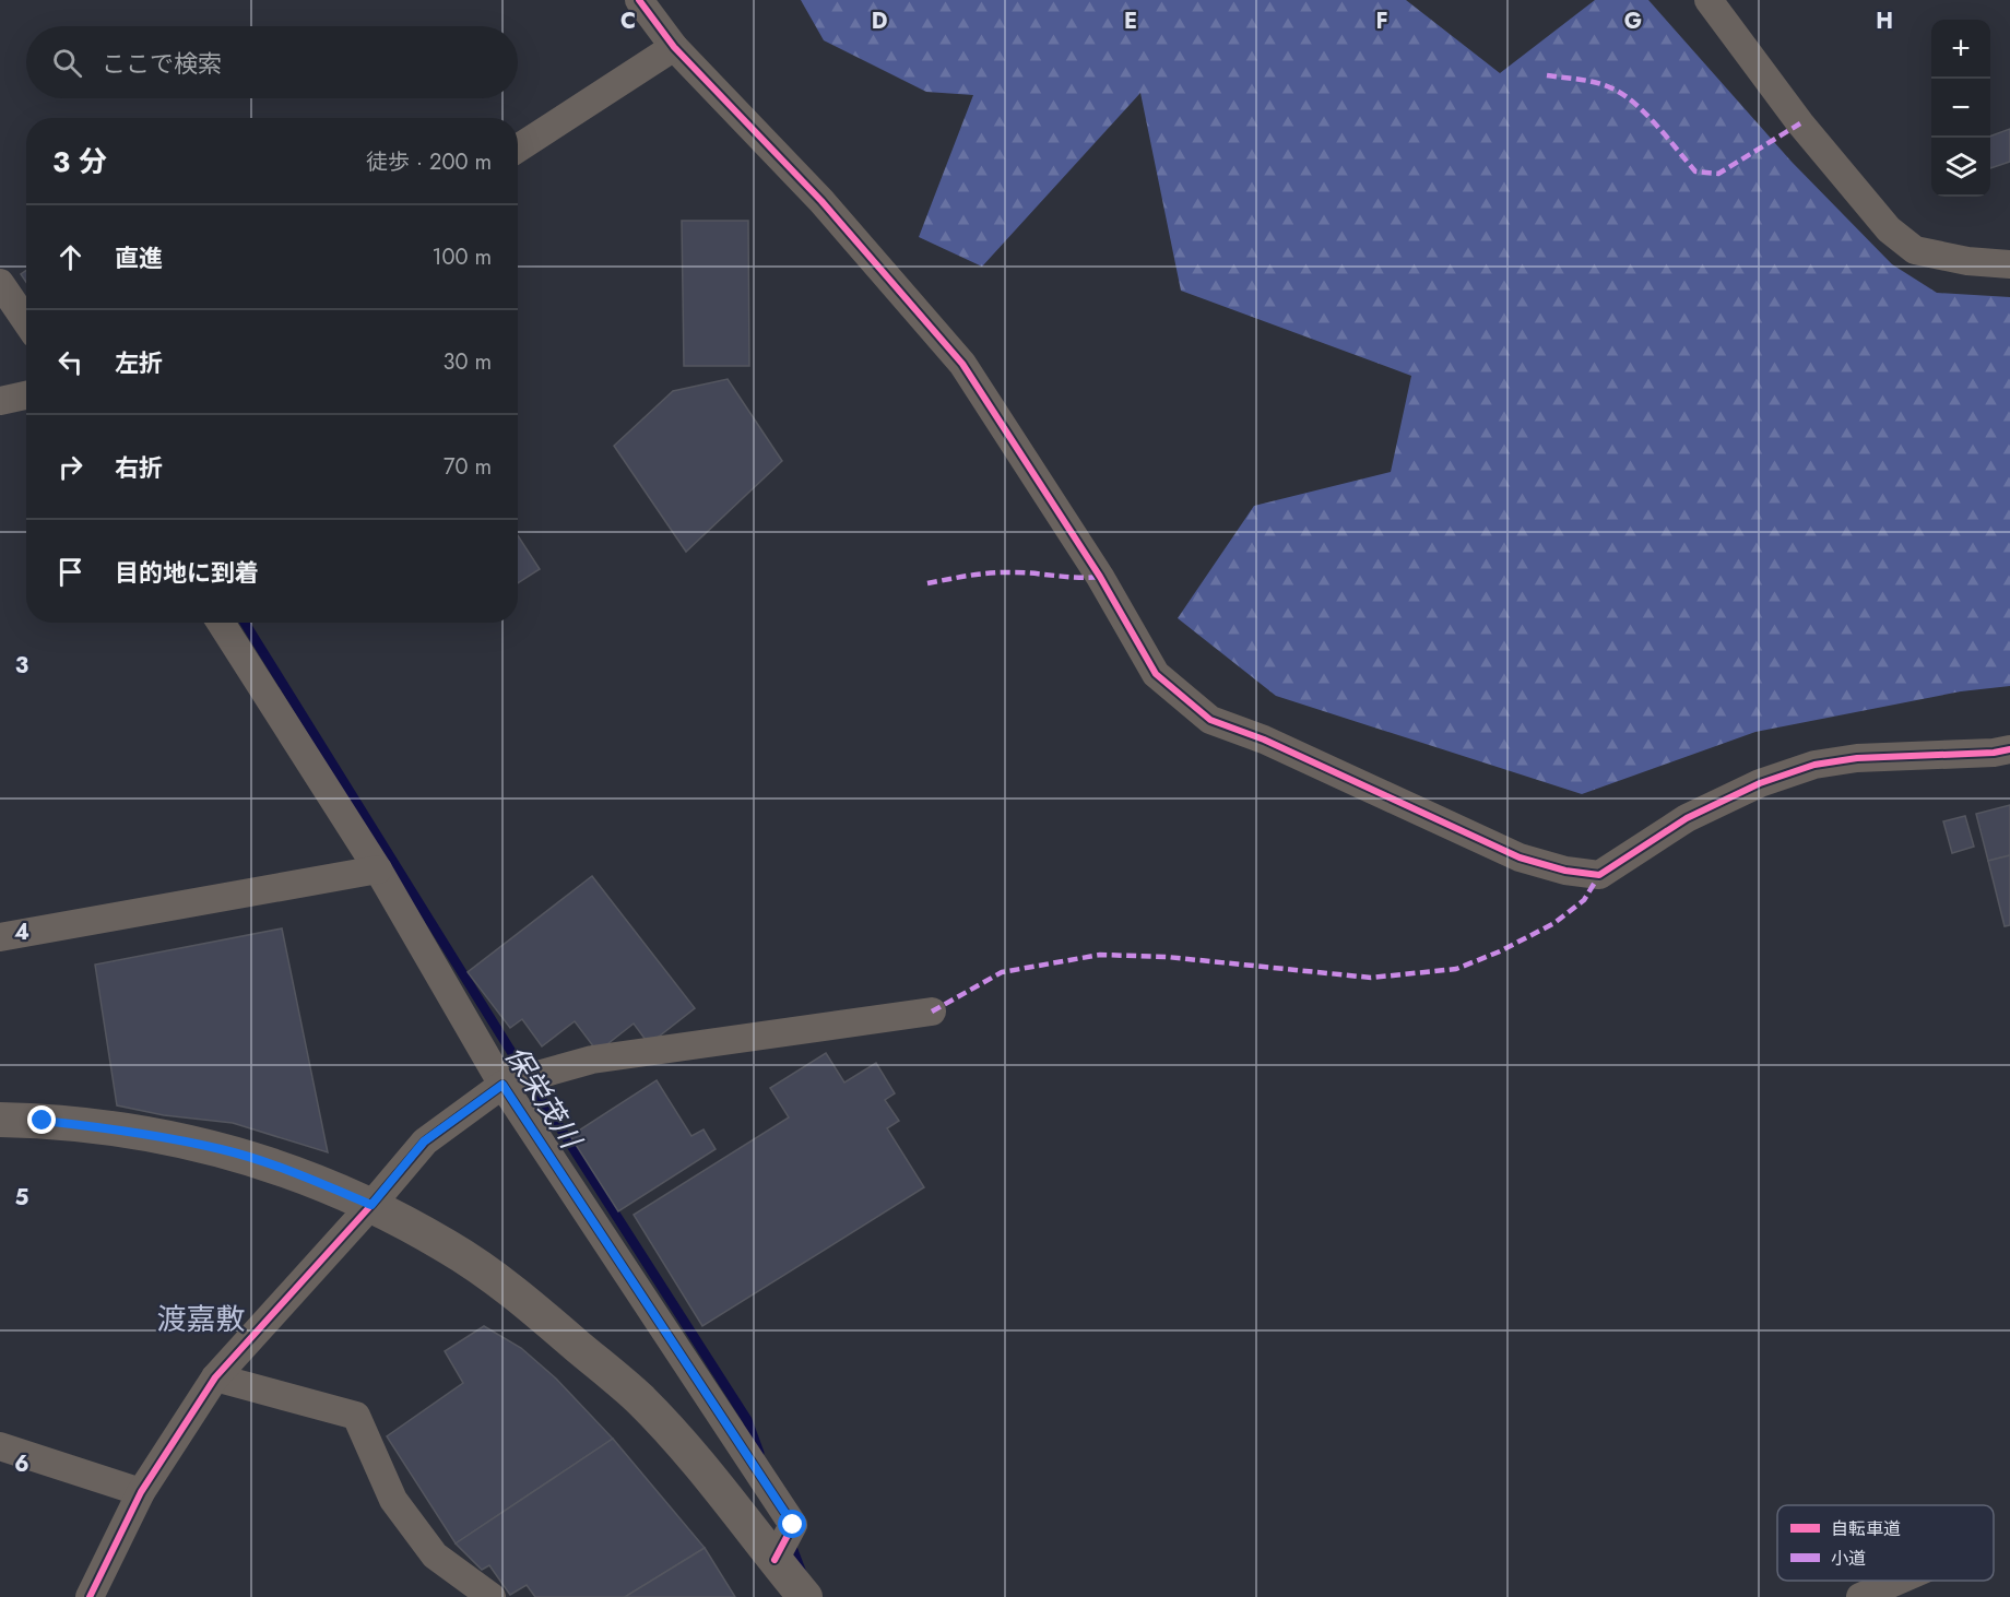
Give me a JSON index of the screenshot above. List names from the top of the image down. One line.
{"districts":["渡嘉敷"],"water":["保栄茂川"],"legend":["自転車道","小道"],"page":{"map_buttons":["+","−"],"search":"ここで検索","heading":["3 分","徒歩 · 200 m"],"list":[["直進","100 m"],["左折","30 m"],["右折","70 m"],"目的地に到着"]},"grid":{"columns":["C","D","E","F","G","H"],"rows":["3","4","5","6"]}}
